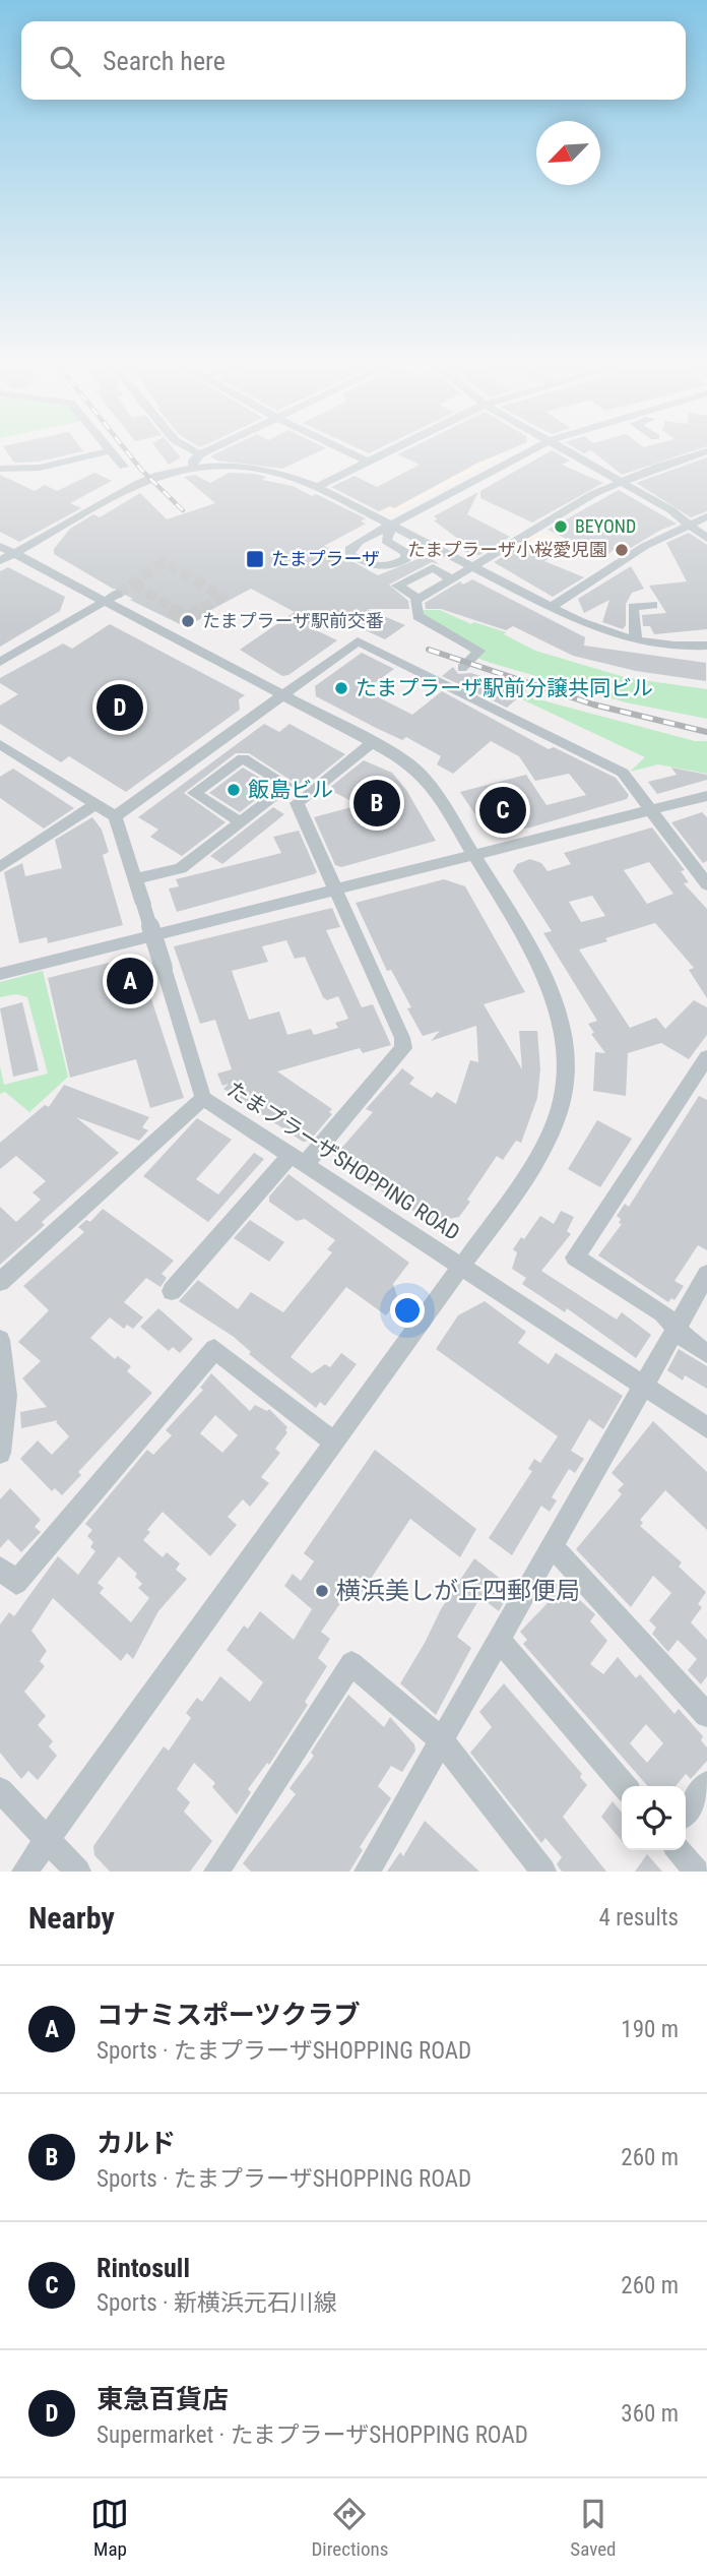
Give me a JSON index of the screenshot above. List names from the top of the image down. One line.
{"streets":{"street":["たまプラーザSHOPPING ROAD"]},"places":{"other":["BEYOND","たまプラーザ小桜愛児園","たまプラーザ駅前交番","たまプラーザ駅前分譲共同ビル","飯島ビル","横浜美しが丘四郵便局"],"transit":["たまプラーザ"]},"north":"bottom left","page":{"search":"Search here","pins":["D","B","C","A"],"heading":["Nearby","4 results"],"list":[{"mark":"A","name":"コナミスポーツクラブ","note":"Sports · たまプラーザSHOPPING ROAD","value":"190 m"},{"mark":"B","name":"カルド","note":"Sports · たまプラーザSHOPPING ROAD","value":"260 m"},{"mark":"C","name":"Rintosull","note":"Sports · 新横浜元石川線","value":"260 m"},{"mark":"D","name":"東急百貨店","note":"Supermarket · たまプラーザSHOPPING ROAD","value":"360 m"}],"nav":["Map","Directions","Saved"]}}
